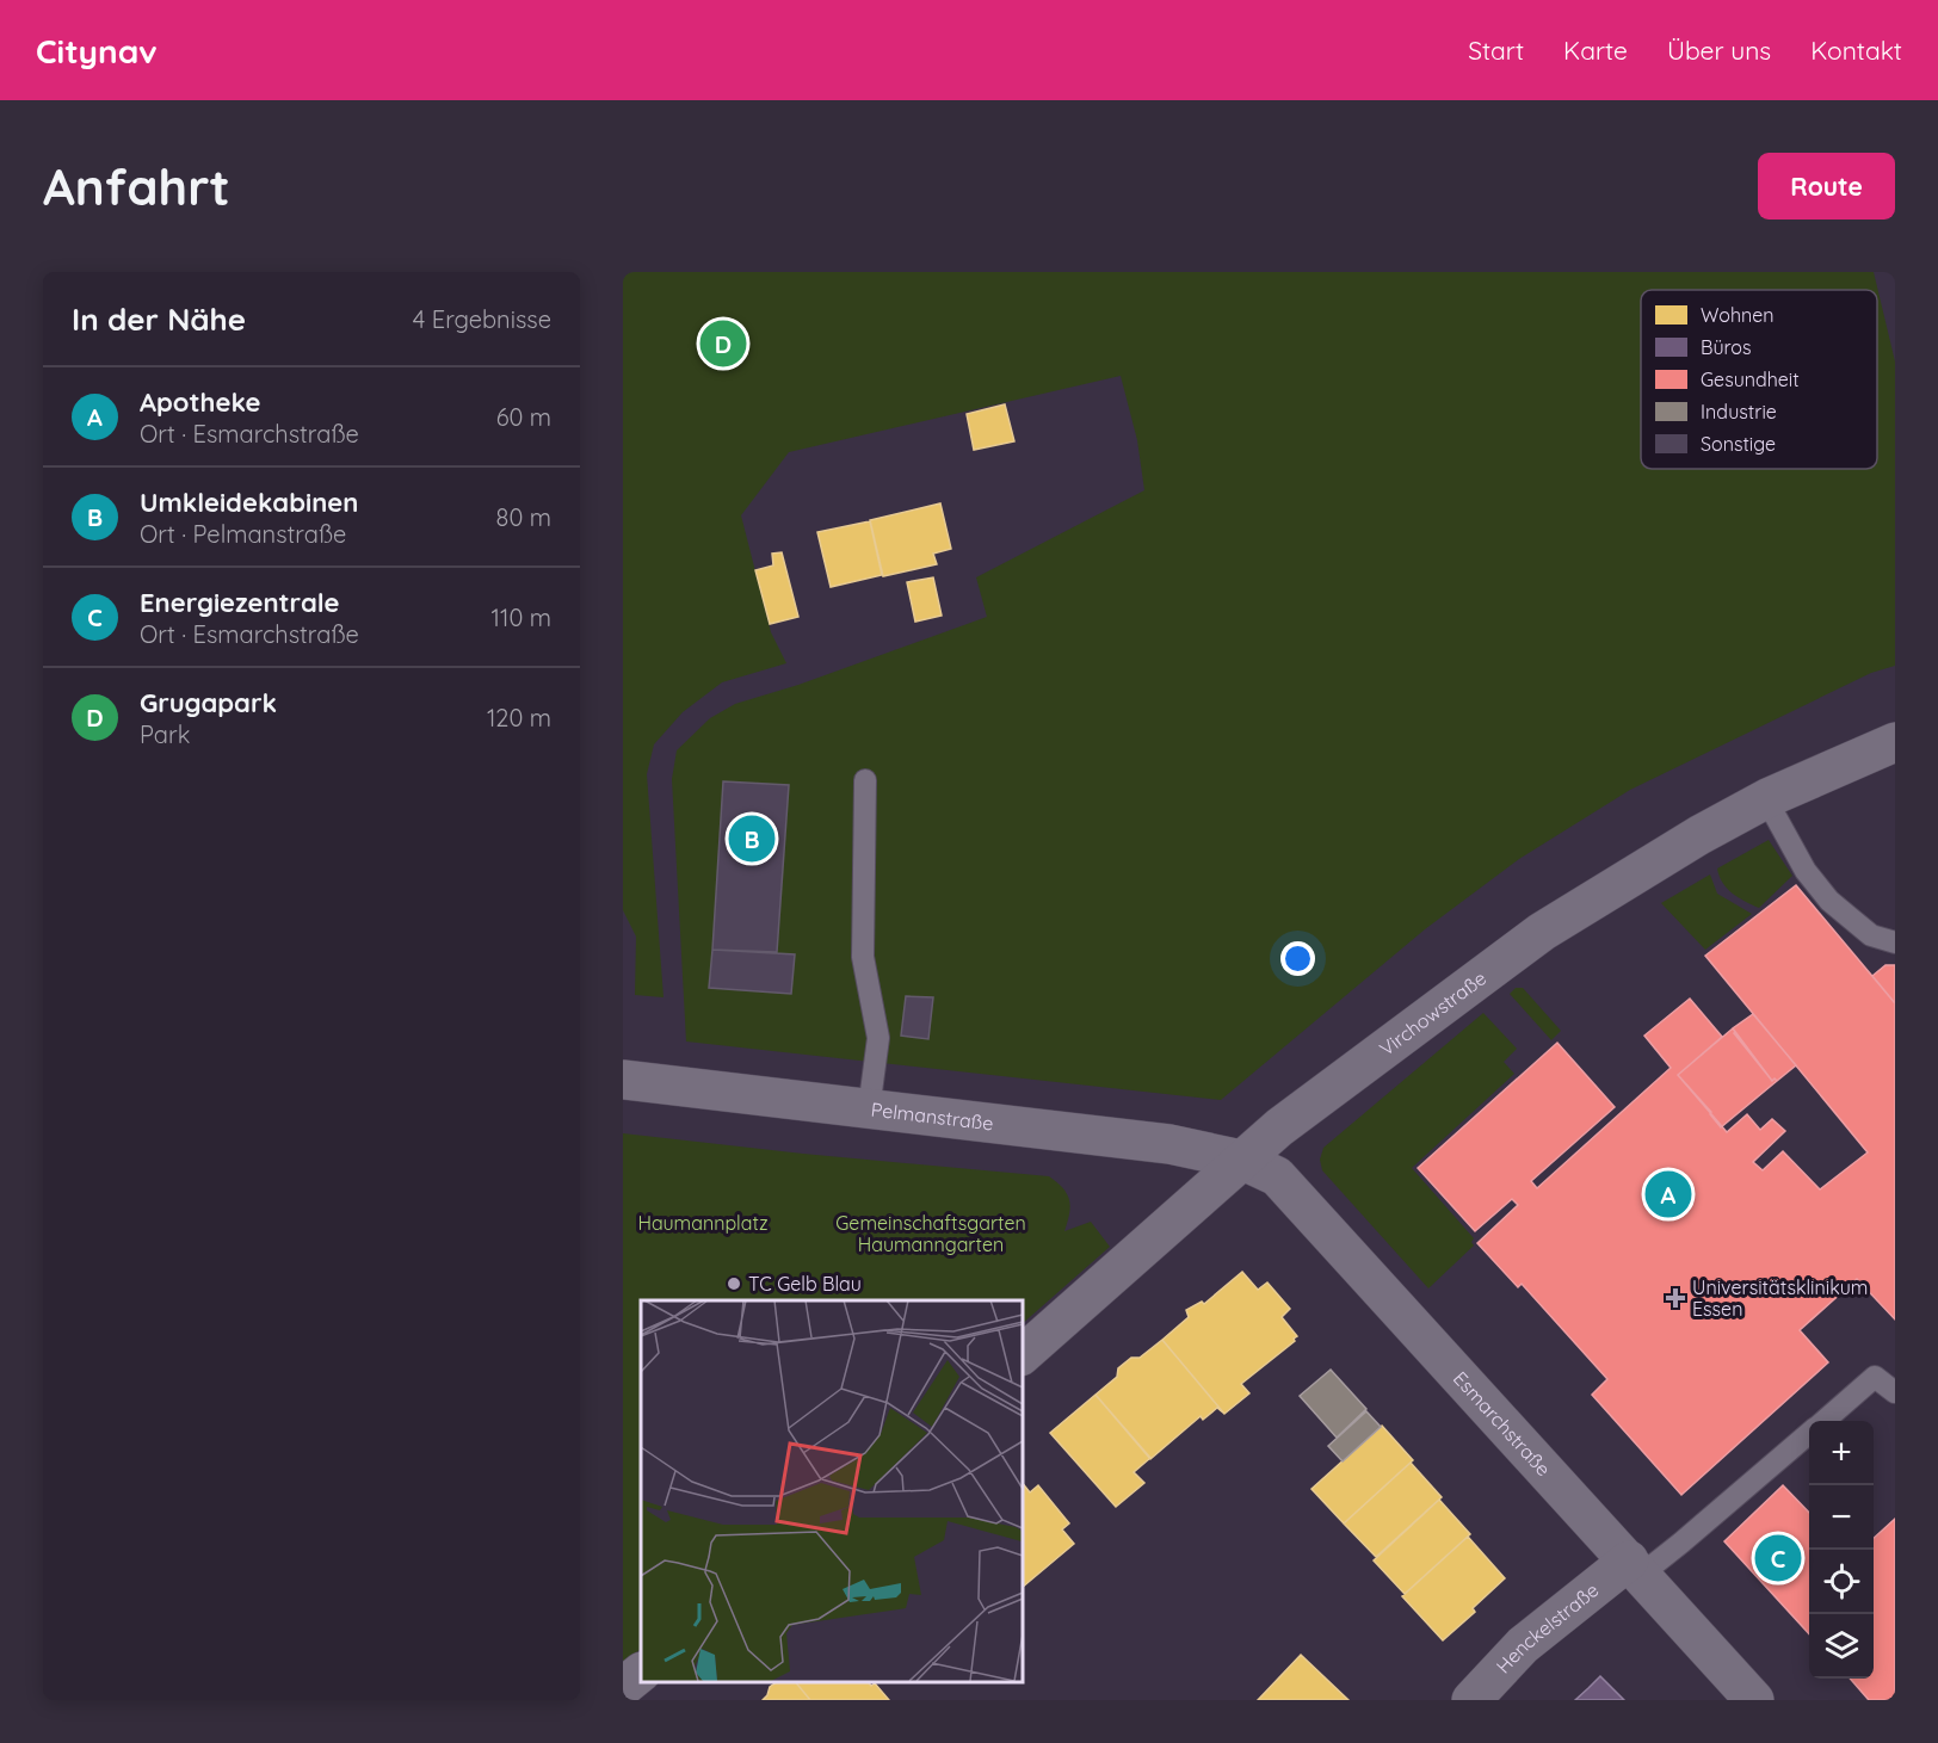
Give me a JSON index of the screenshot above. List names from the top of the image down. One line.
{"streets":{"street":["Virchowstraße","Pelmanstraße","Esmarchstraße","Henckelstraße"]},"crossings":[["Virchowstraße","Pelmanstraße"],["Virchowstraße","Esmarchstraße"],["Pelmanstraße","Esmarchstraße"],["Esmarchstraße","Henckelstraße"]],"parks":["Haumannplatz","Gemeinschaftsgarten Haumanngarten"],"places":{"other":["TC Gelb Blau"],"health":["Universitätsklinikum Essen"]},"legend":["Wohnen","Büros","Gesundheit","Industrie","Sonstige"],"page":{"header":"Citynav","nav":["Start","Karte","Über uns","Kontakt"],"buttons":"Route","title":"Anfahrt","heading":["In der Nähe","4 Ergebnisse"],"pins":["D","B","A","C"],"list":[{"mark":"A","name":"Apotheke","note":"Ort · Esmarchstraße","value":"60 m"},{"mark":"B","name":"Umkleidekabinen","note":"Ort · Pelmanstraße","value":"80 m"},{"mark":"C","name":"Energiezentrale","note":"Ort · Esmarchstraße","value":"110 m"},{"mark":"D","name":"Grugapark","note":"Park","value":"120 m"}],"map_buttons":["+","−"]}}
